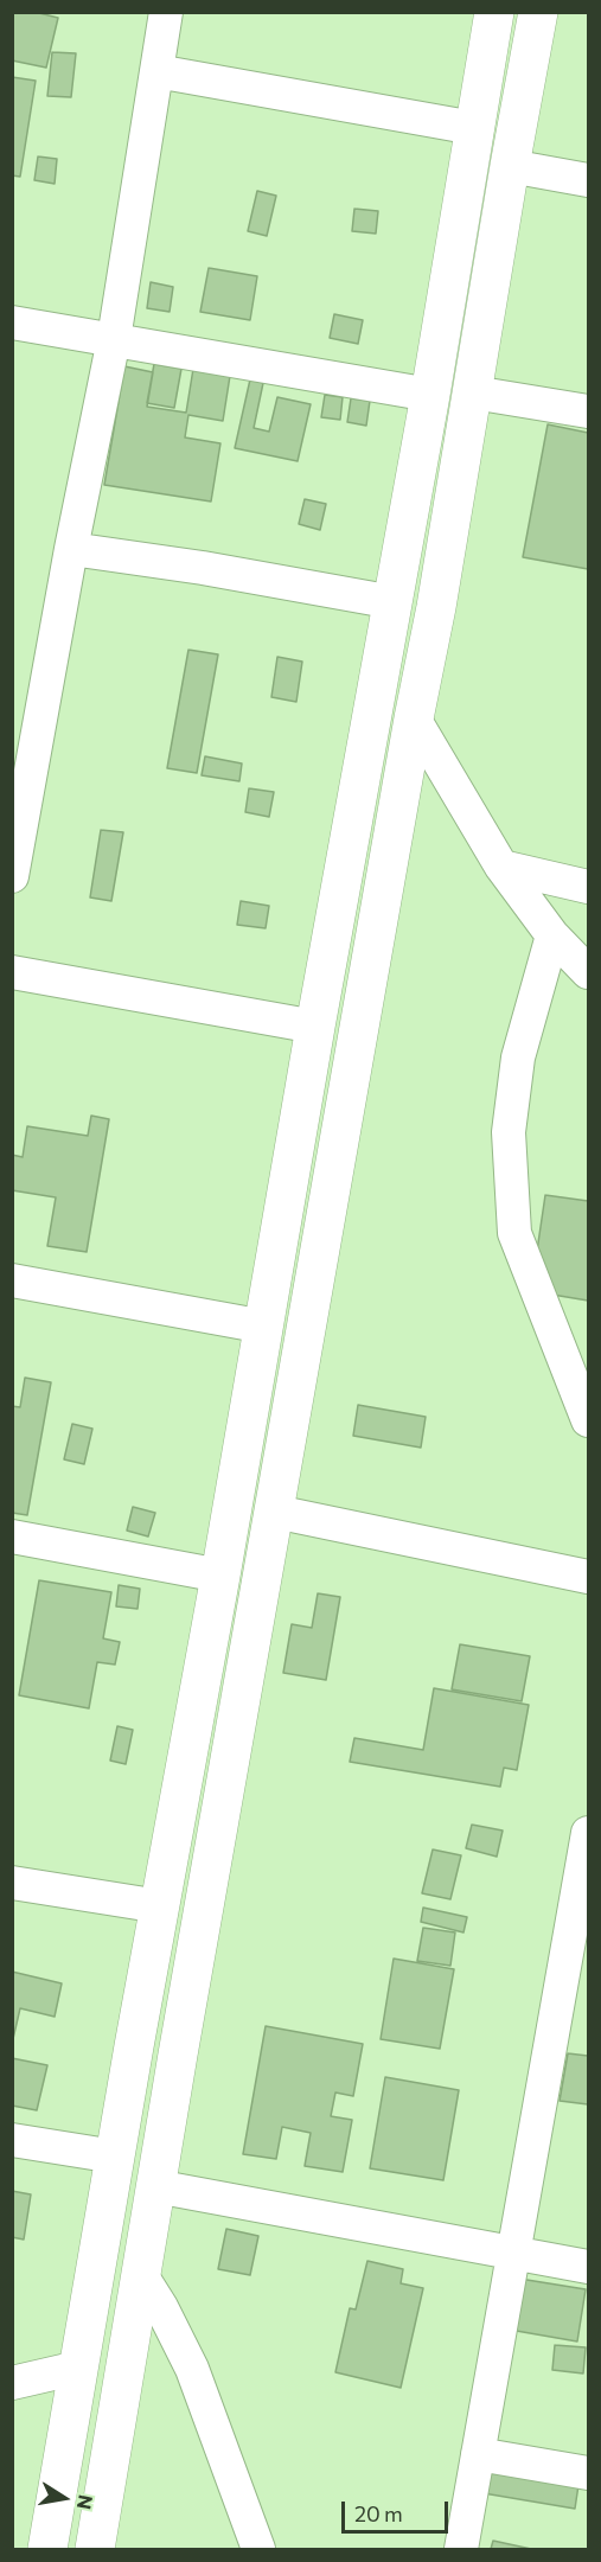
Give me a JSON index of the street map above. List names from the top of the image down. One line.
{"scale_bar":"20 m","north":"right"}
